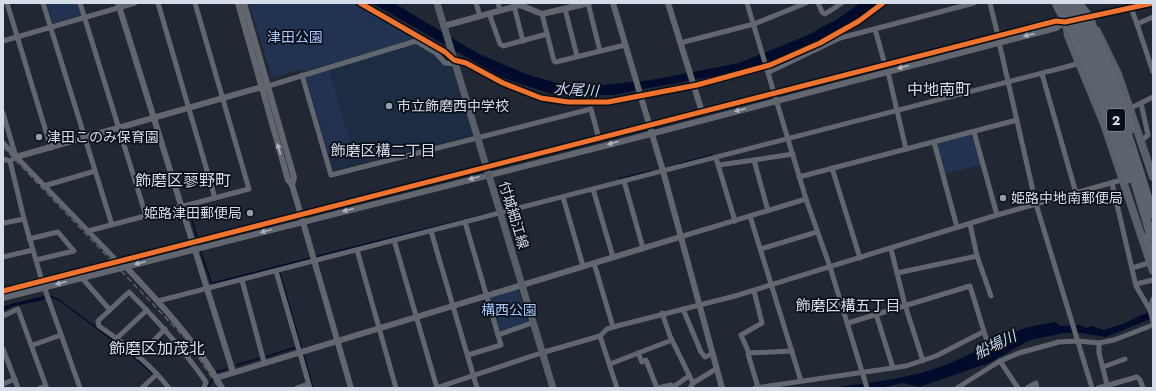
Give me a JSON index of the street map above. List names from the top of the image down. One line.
{"streets":{"highway":["2"],"main road":["付城細江線"]},"districts":["中地南町","飾磨区構二丁目","飾磨区蓼野町","飾磨区構五丁目","飾磨区加茂北"],"water":["水尾川","船場川"],"parks":["津田公園","構西公園"],"places":["市立飾磨西中学校","津田このみ保育園","姫路中地南郵便局","姫路津田郵便局"]}
